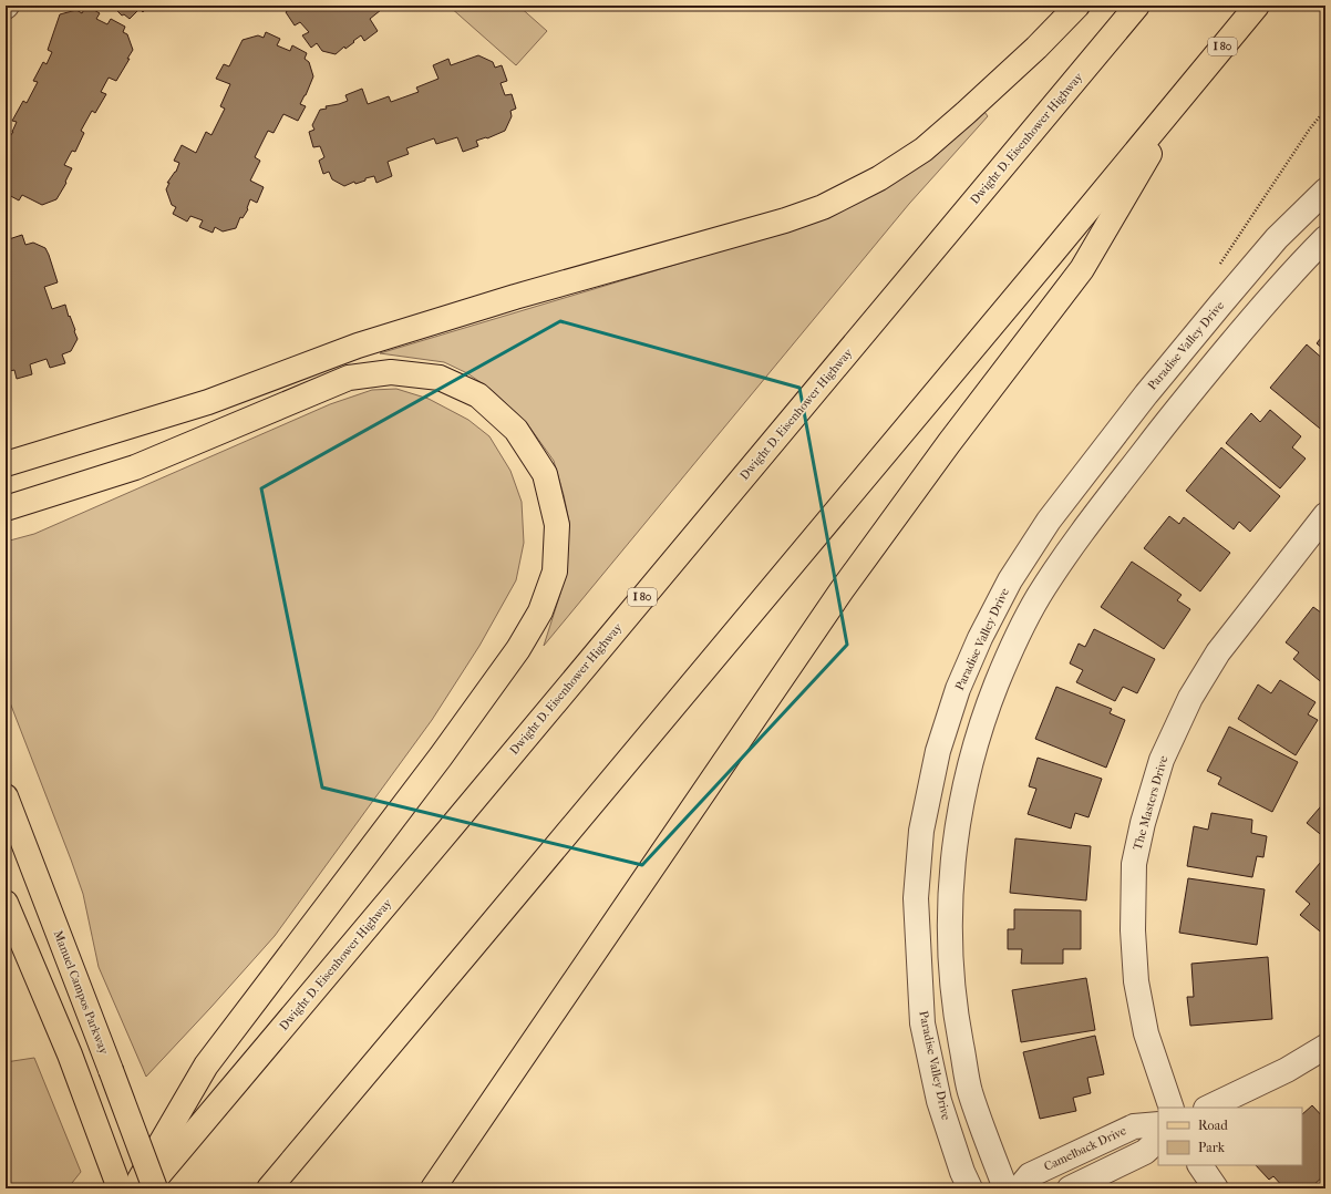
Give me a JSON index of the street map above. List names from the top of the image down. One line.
{"streets":{"main road":["I 80","Dwight D. Eisenhower Highway","Manuel Campos Parkway"],"street":["Paradise Valley Drive","The Masters Drive","Camelback Drive"]},"legend":["Road","Park"]}
